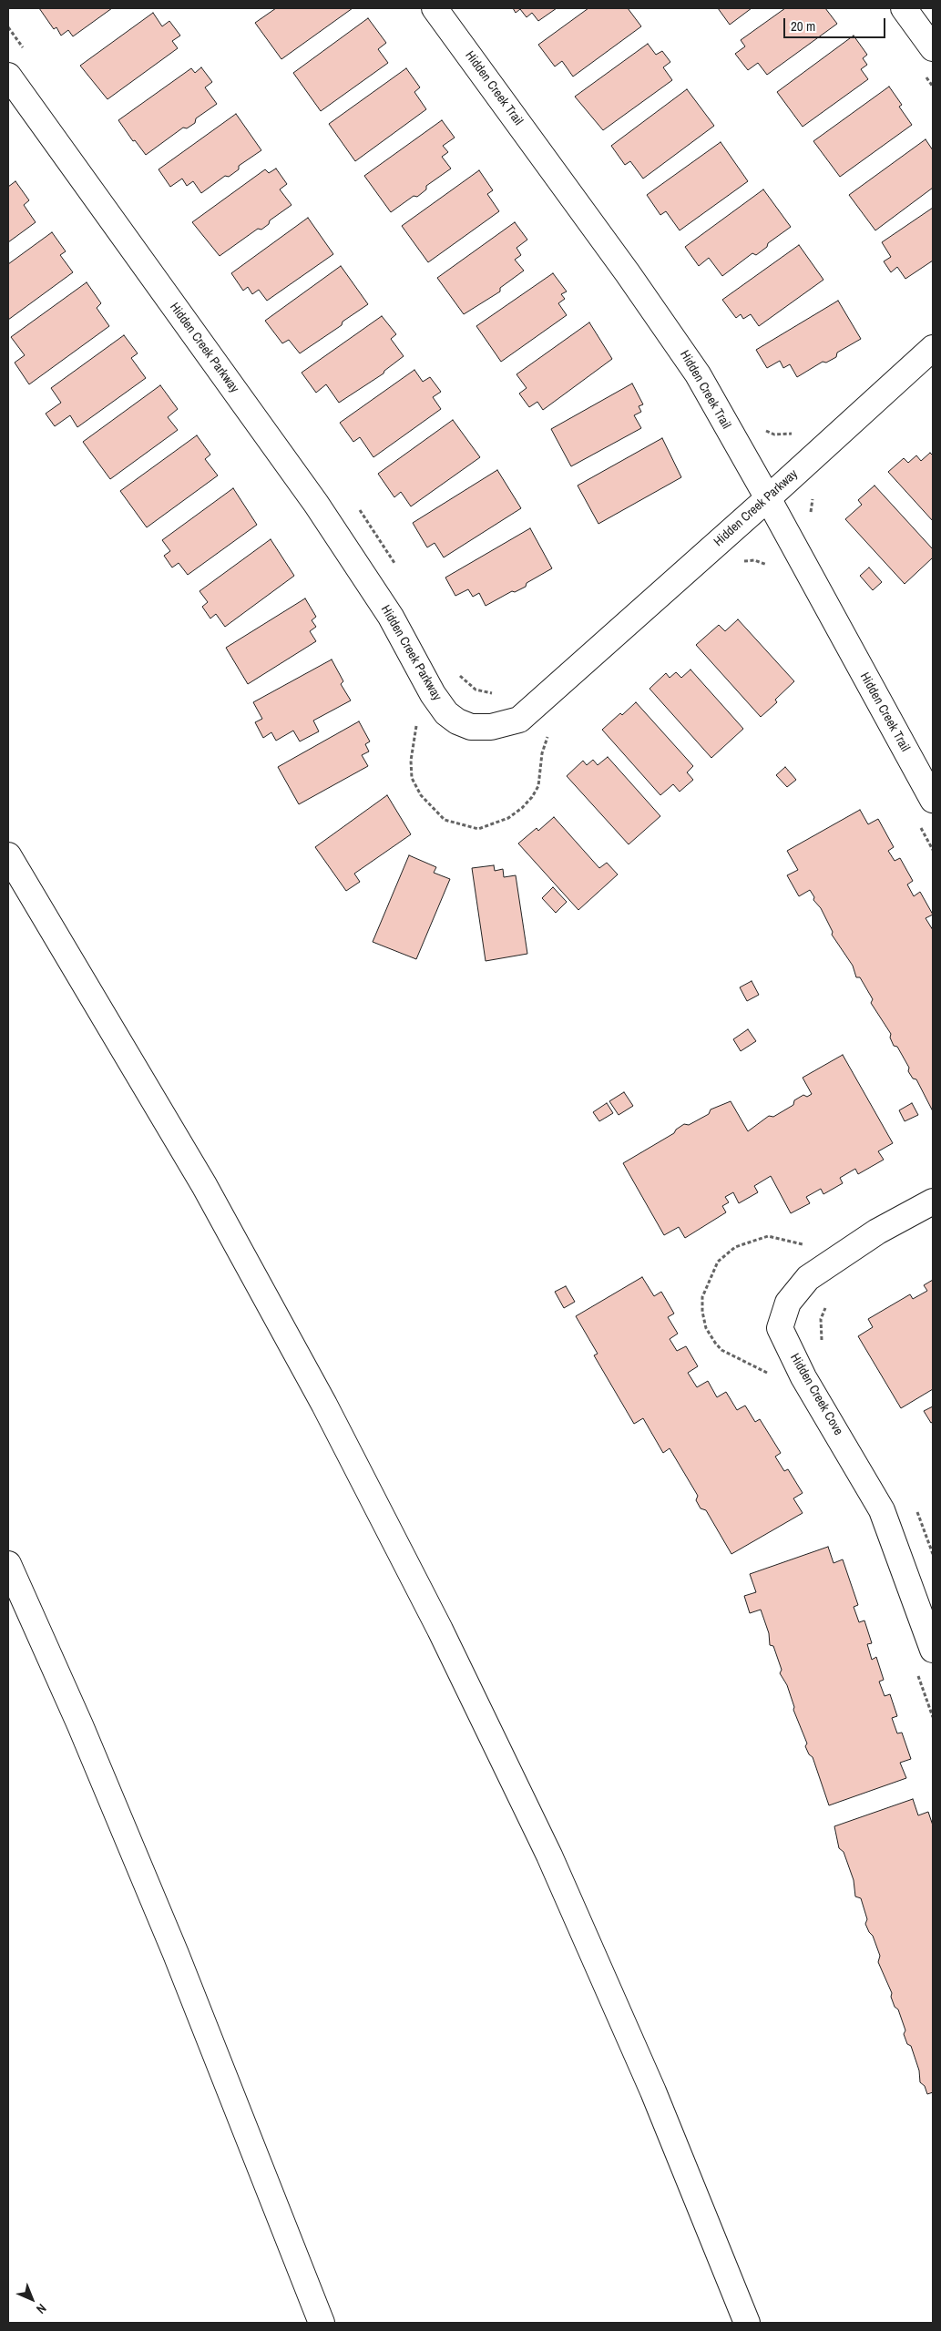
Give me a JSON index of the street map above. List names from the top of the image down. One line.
{"streets":{"main road":["Hidden Creek Trail","Hidden Creek Parkway","Hidden Creek Cove"]},"crossings":[["Hidden Creek Trail","Hidden Creek Parkway"]],"scale_bar":"20 m","north":"bottom right"}
